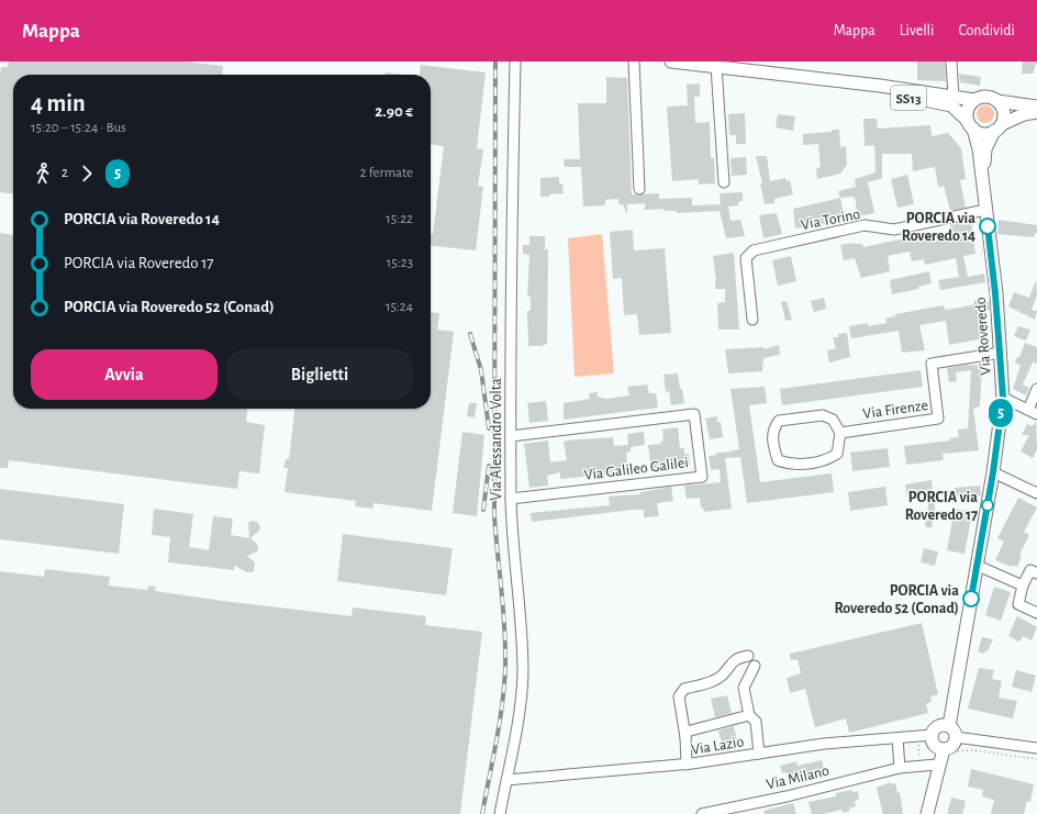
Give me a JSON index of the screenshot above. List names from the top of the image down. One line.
{"streets":{"main road":["SS13","Via Roveredo"],"street":["Via Torino","Via Firenze","Via Alessandro Volta","Via Galileo Galilei","Via Lazio","Via Milano"]},"crossings":[["SS13","Via Roveredo"],["Via Torino","Via Roveredo"],["Via Roveredo","Via Firenze"],["Via Roveredo","Via Lazio"],["Via Alessandro Volta","Via Galileo Galilei"],["Via Alessandro Volta","Via Lazio"]],"places":["PORCIA via Roveredo 14","PORCIA via Roveredo 17","PORCIA via Roveredo 52 (Conad)"],"lines":["bus line 5"],"page":{"header":"Mappa","nav":["Mappa","Livelli","Condividi"],"on_map":"5","heading":["4 min","15:20 – 15:24 · Bus","2.90 €"],"legs":["2","5","2 fermate"],"list":[{"name":"PORCIA via Roveredo 14","value":"15:22"},{"name":"PORCIA via Roveredo 17","value":"15:23"},{"name":"PORCIA via Roveredo 52 (Conad)","value":"15:24"}],"buttons":["Avvia","Biglietti"]}}
